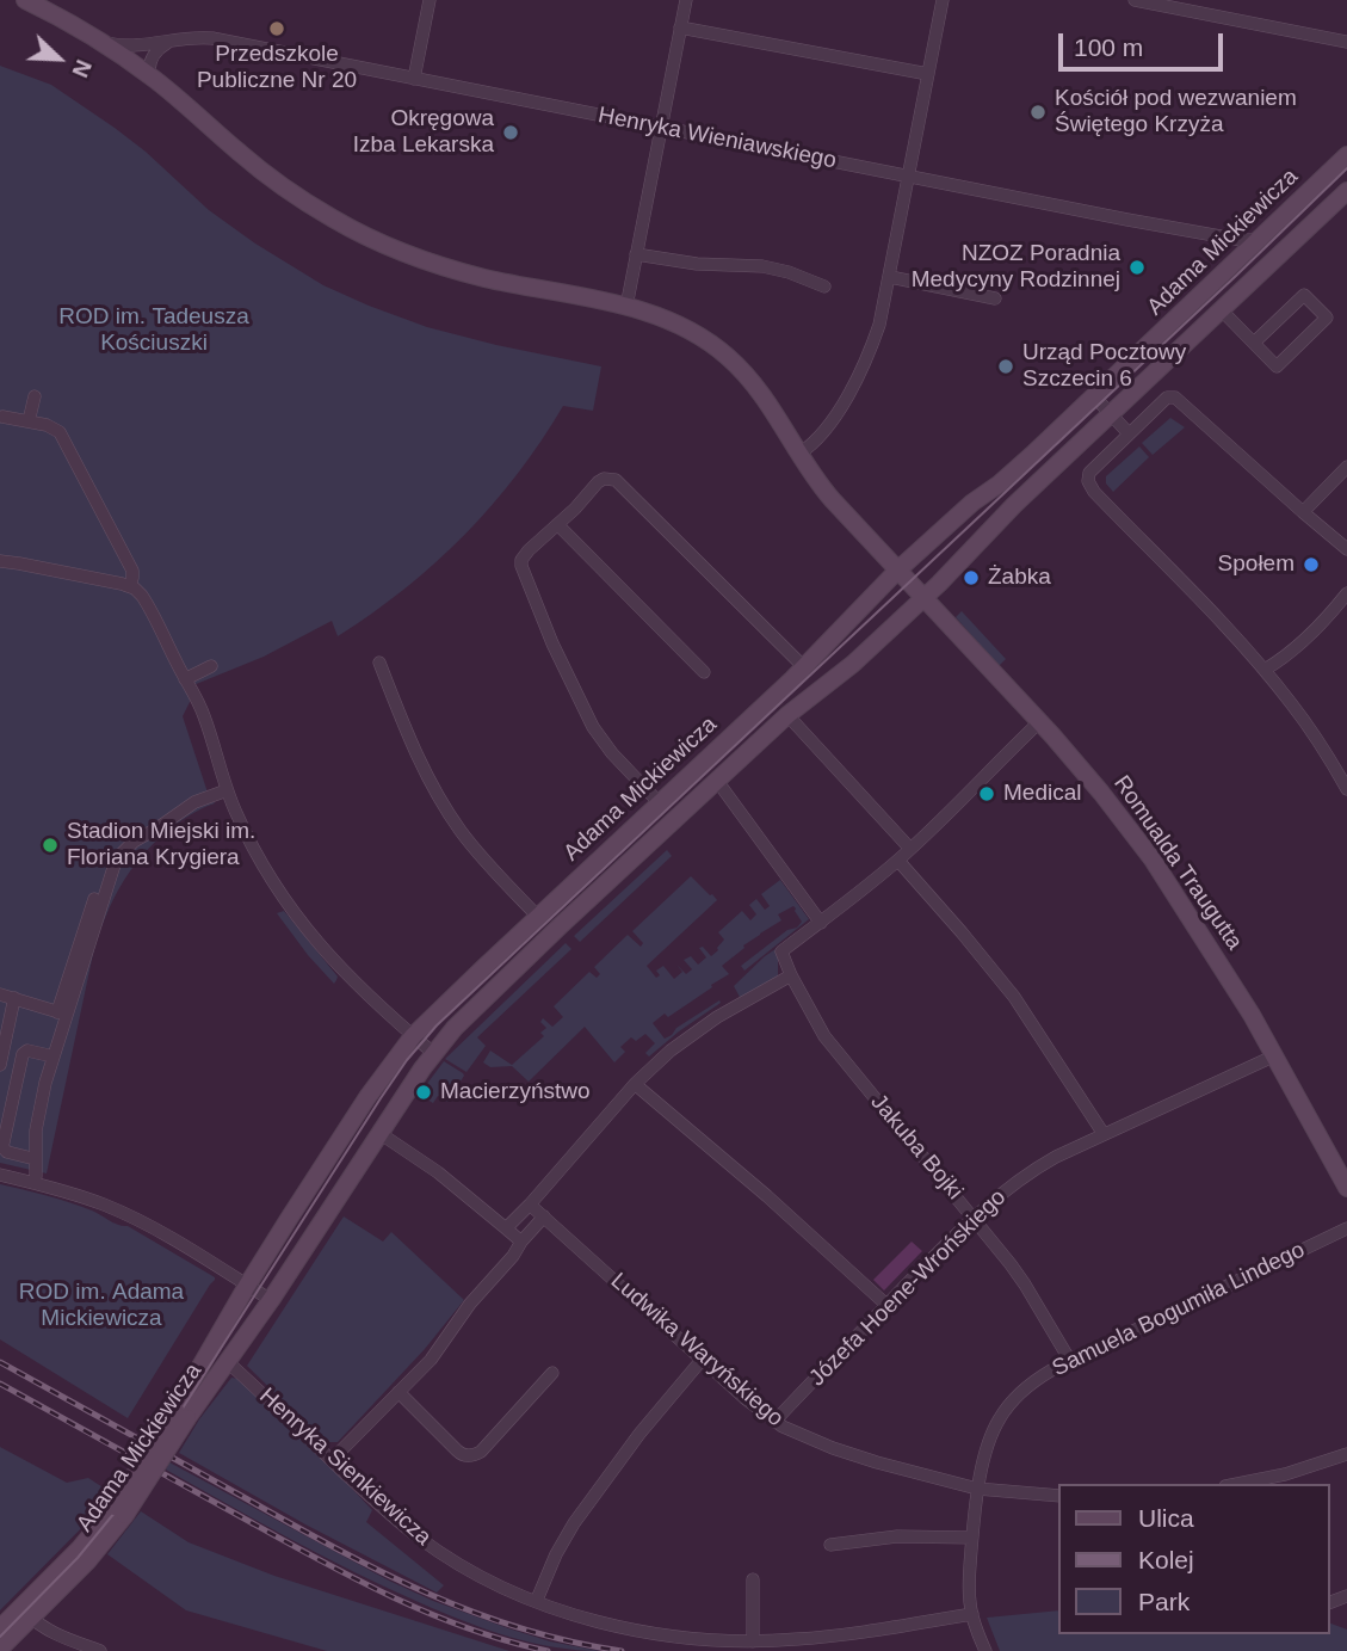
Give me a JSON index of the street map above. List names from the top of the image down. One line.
{"streets":{"street":["Henryka Wieniawskiego","Adama Mickiewicza","Romualda Traugutta","Jakuba Bojki","Józefa Hoene-Wrońskiego","Samuela Bogumiła Lindego","Ludwika Waryńskiego","Henryka Sienkiewicza"]},"crossings":[["Henryka Wieniawskiego","Adama Mickiewicza"],["Adama Mickiewicza","Romualda Traugutta"],["Adama Mickiewicza","Henryka Sienkiewicza"],["Romualda Traugutta","Józefa Hoene-Wrońskiego"],["Jakuba Bojki","Józefa Hoene-Wrońskiego"],["Jakuba Bojki","Samuela Bogumiła Lindego"],["Józefa Hoene-Wrońskiego","Ludwika Waryńskiego"],["Samuela Bogumiła Lindego","Ludwika Waryńskiego"],["Samuela Bogumiła Lindego","Henryka Sienkiewicza"]],"parks":["ROD im. Tadeusza Kościuszki","ROD im. Adama Mickiewicza"],"places":["Przedszkole Publiczne Nr 20","Kościół pod wezwaniem Świętego Krzyża","Okręgowa Izba Lekarska","NZOZ Poradnia Medycyny Rodzinnej","Urząd Pocztowy Szczecin 6","Społem","Żabka","Medical","Stadion Miejski im. Floriana Krygiera","Macierzyństwo"],"legend":["Ulica","Kolej","Park"],"scale_bar":"100 m","north":"bottom right"}
